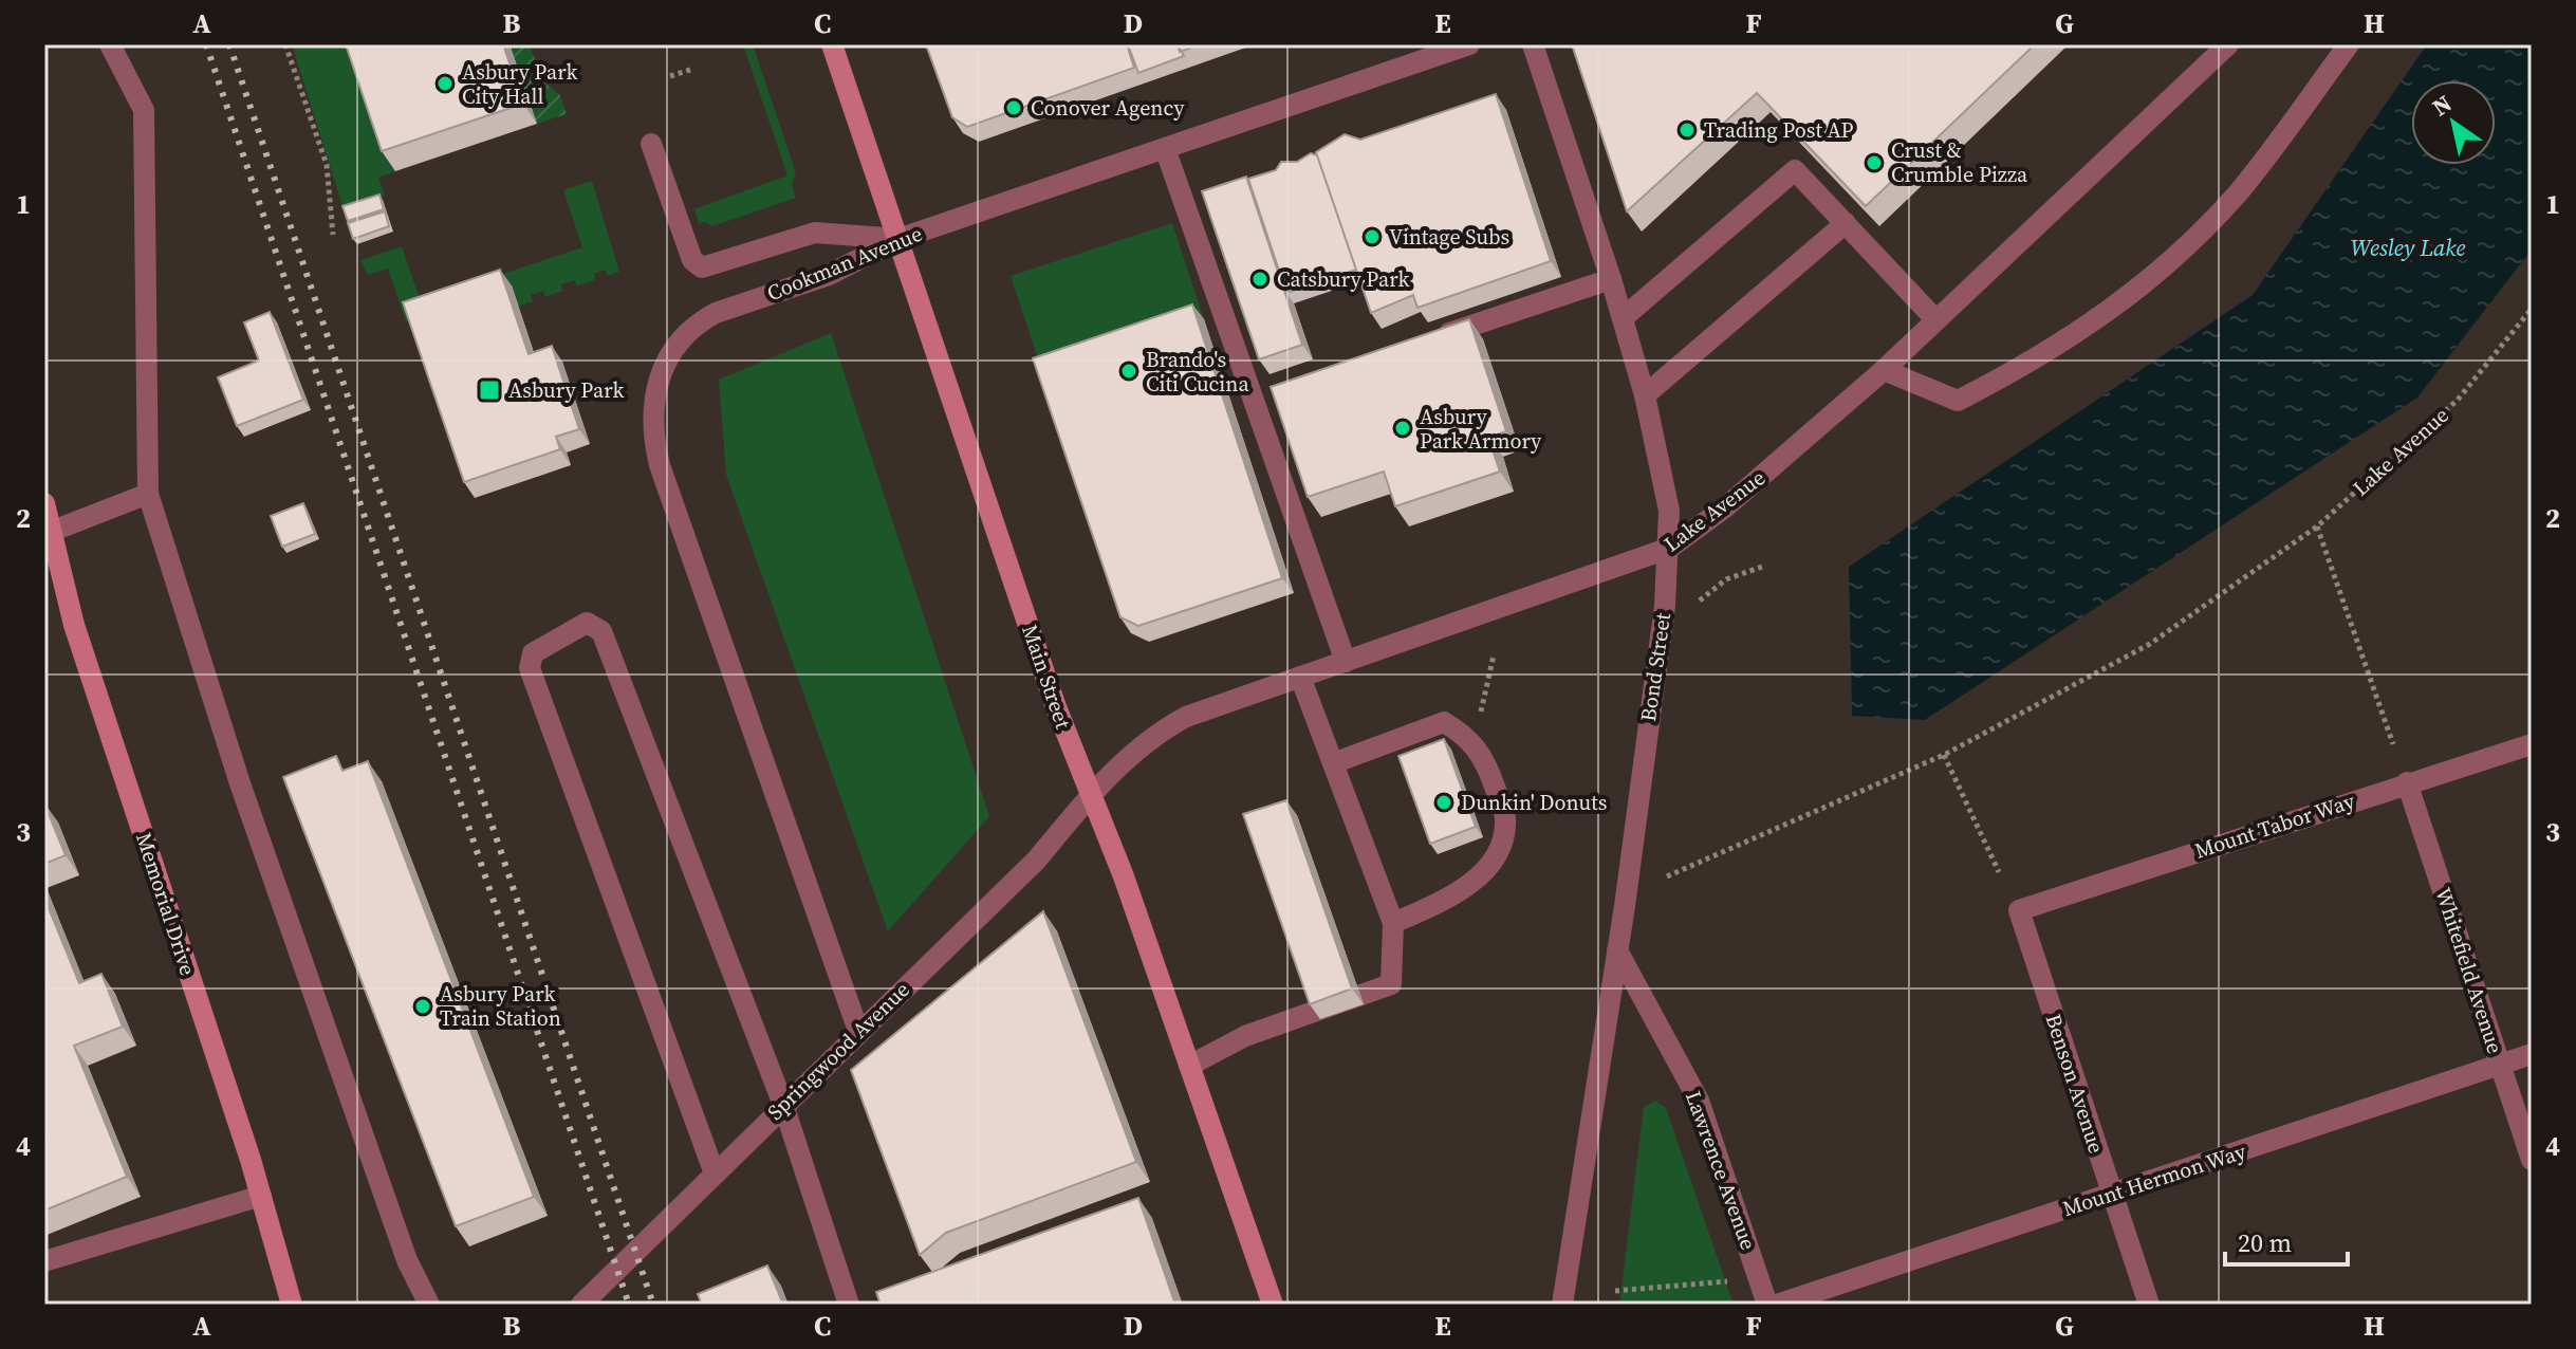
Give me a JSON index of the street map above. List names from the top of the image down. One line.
{"streets":{"main road":["Main Street","Memorial Drive"],"street":["Cookman Avenue","Lake Avenue","Bond Street","Mount Tabor Way","Whitefield Avenue","Springwood Avenue","Benson Avenue","Lawrence Avenue","Mount Hermon Way"]},"crossings":[["Cookman Avenue","Main Street"],["Cookman Avenue","Springwood Avenue"],["Lake Avenue","Bond Street"],["Lake Avenue","Main Street"],["Lake Avenue","Springwood Avenue"],["Bond Street","Lawrence Avenue"],["Main Street","Springwood Avenue"],["Mount Tabor Way","Whitefield Avenue"],["Mount Tabor Way","Benson Avenue"],["Whitefield Avenue","Mount Hermon Way"],["Benson Avenue","Mount Hermon Way"]],"water":["Wesley Lake"],"places":{"other":["Asbury Park City Hall","Conover Agency","Trading Post AP","Crust & Crumble Pizza","Vintage Subs","Catsbury Park","Brando's Citi Cucina","Asbury Park Armory","Dunkin' Donuts","Asbury Park Train Station"],"transit":["Asbury Park"]},"scale_bar":"20 m","north":"top left","grid":{"columns":["A","B","C","D","E","F","G","H"],"rows":["1","2","3","4"]}}
